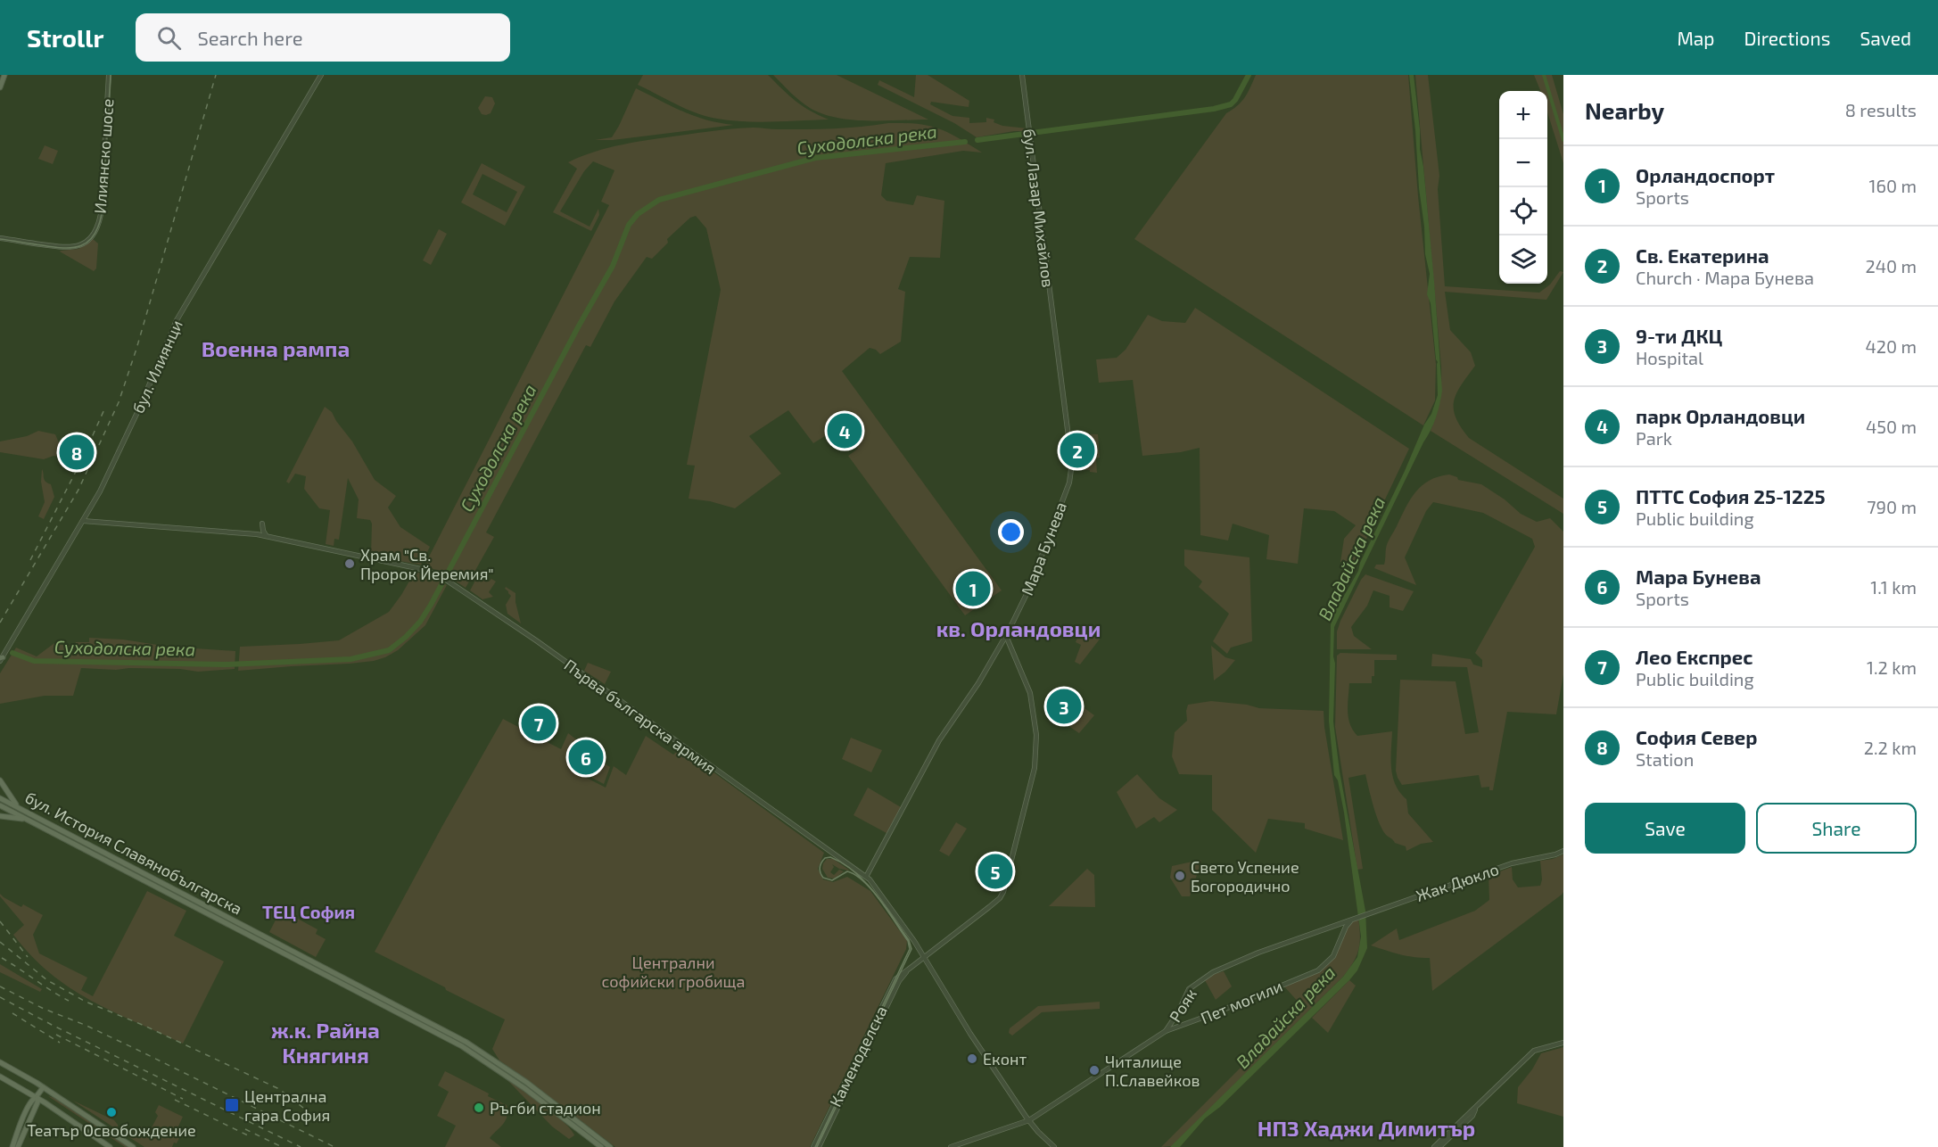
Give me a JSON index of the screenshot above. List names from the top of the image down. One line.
{"streets":{"main road":["бул. История Славянобългарска"],"street":["Илиянско шосе","бул. Лазар Михайлов","бул. Илиянци","Мара Бунева","Първа българска армия","Жак Дюкло","Пет могили","Рояк","Каменоделска"]},"crossings":[["бул. Лазар Михайлов","Мара Бунева"],["бул. Илиянци","Първа българска армия"],["Мара Бунева","Първа българска армия"],["Мара Бунева","Каменоделска"],["Първа българска армия","Рояк"],["Първа българска армия","Каменоделска"],["Жак Дюкло","Пет могили"],["Жак Дюкло","Рояк"],["Пет могили","Рояк"]],"districts":["Военна рампа","кв. Орландовци","ТЕЦ София","ж.к. Райна Княгиня","НПЗ Хаджи Димитър"],"water":["Суходолска река","Владайска река"],"parks":["Централни софийски гробища"],"places":{"other":["Храм \"Св. Пророк Йеремия\"","Свето Успение Богородично","Еконт","Читалище П.Славейков","Ръгби стадион","Театър Освобождение"],"transit":["Централна гара София"]},"page":{"header":"Strollr","search":"Search here","nav":["Map","Directions","Saved"],"heading":["Nearby","8 results"],"map_buttons":["+","−"],"list":[{"mark":"1","name":"Орландоспорт","note":"Sports","value":"160 m"},{"mark":"2","name":"Св. Екатерина","note":"Church · Мара Бунева","value":"240 m"},{"mark":"3","name":"9-ти ДКЦ","note":"Hospital","value":"420 m"},{"mark":"4","name":"парк Орландовци","note":"Park","value":"450 m"},{"mark":"5","name":"ПТТС София 25-1225","note":"Public building","value":"790 m"},{"mark":"6","name":"Мара Бунева","note":"Sports","value":"1.1 km"},{"mark":"7","name":"Лео Експрес","note":"Public building","value":"1.2 km"},{"mark":"8","name":"София Север","note":"Station","value":"2.2 km"}],"pins":["4","2","8","1","3","7","6","5"],"buttons":["Save","Share"]}}
